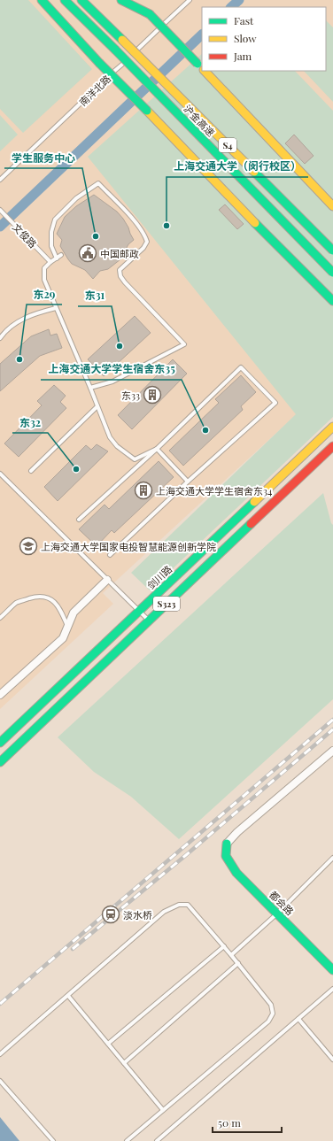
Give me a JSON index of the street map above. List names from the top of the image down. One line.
{"streets":{"main road":["沪金高速","S4","剑川路","S323","都会路"],"lane":["南洋北路","文俊路"]},"places":{"other":["上海交通大学（闵行校区）","学生服务中心","东31","东29","上海交通大学学生宿舍东35","东32"],"public building":["中国邮政"],"building":["东33","上海交通大学学生宿舍东34"],"school or university":["上海交通大学国家电投智慧能源创新学院"],"station":["淡水桥"]},"legend":["Fast","Slow","Jam"],"scale_bar":"50 m"}
